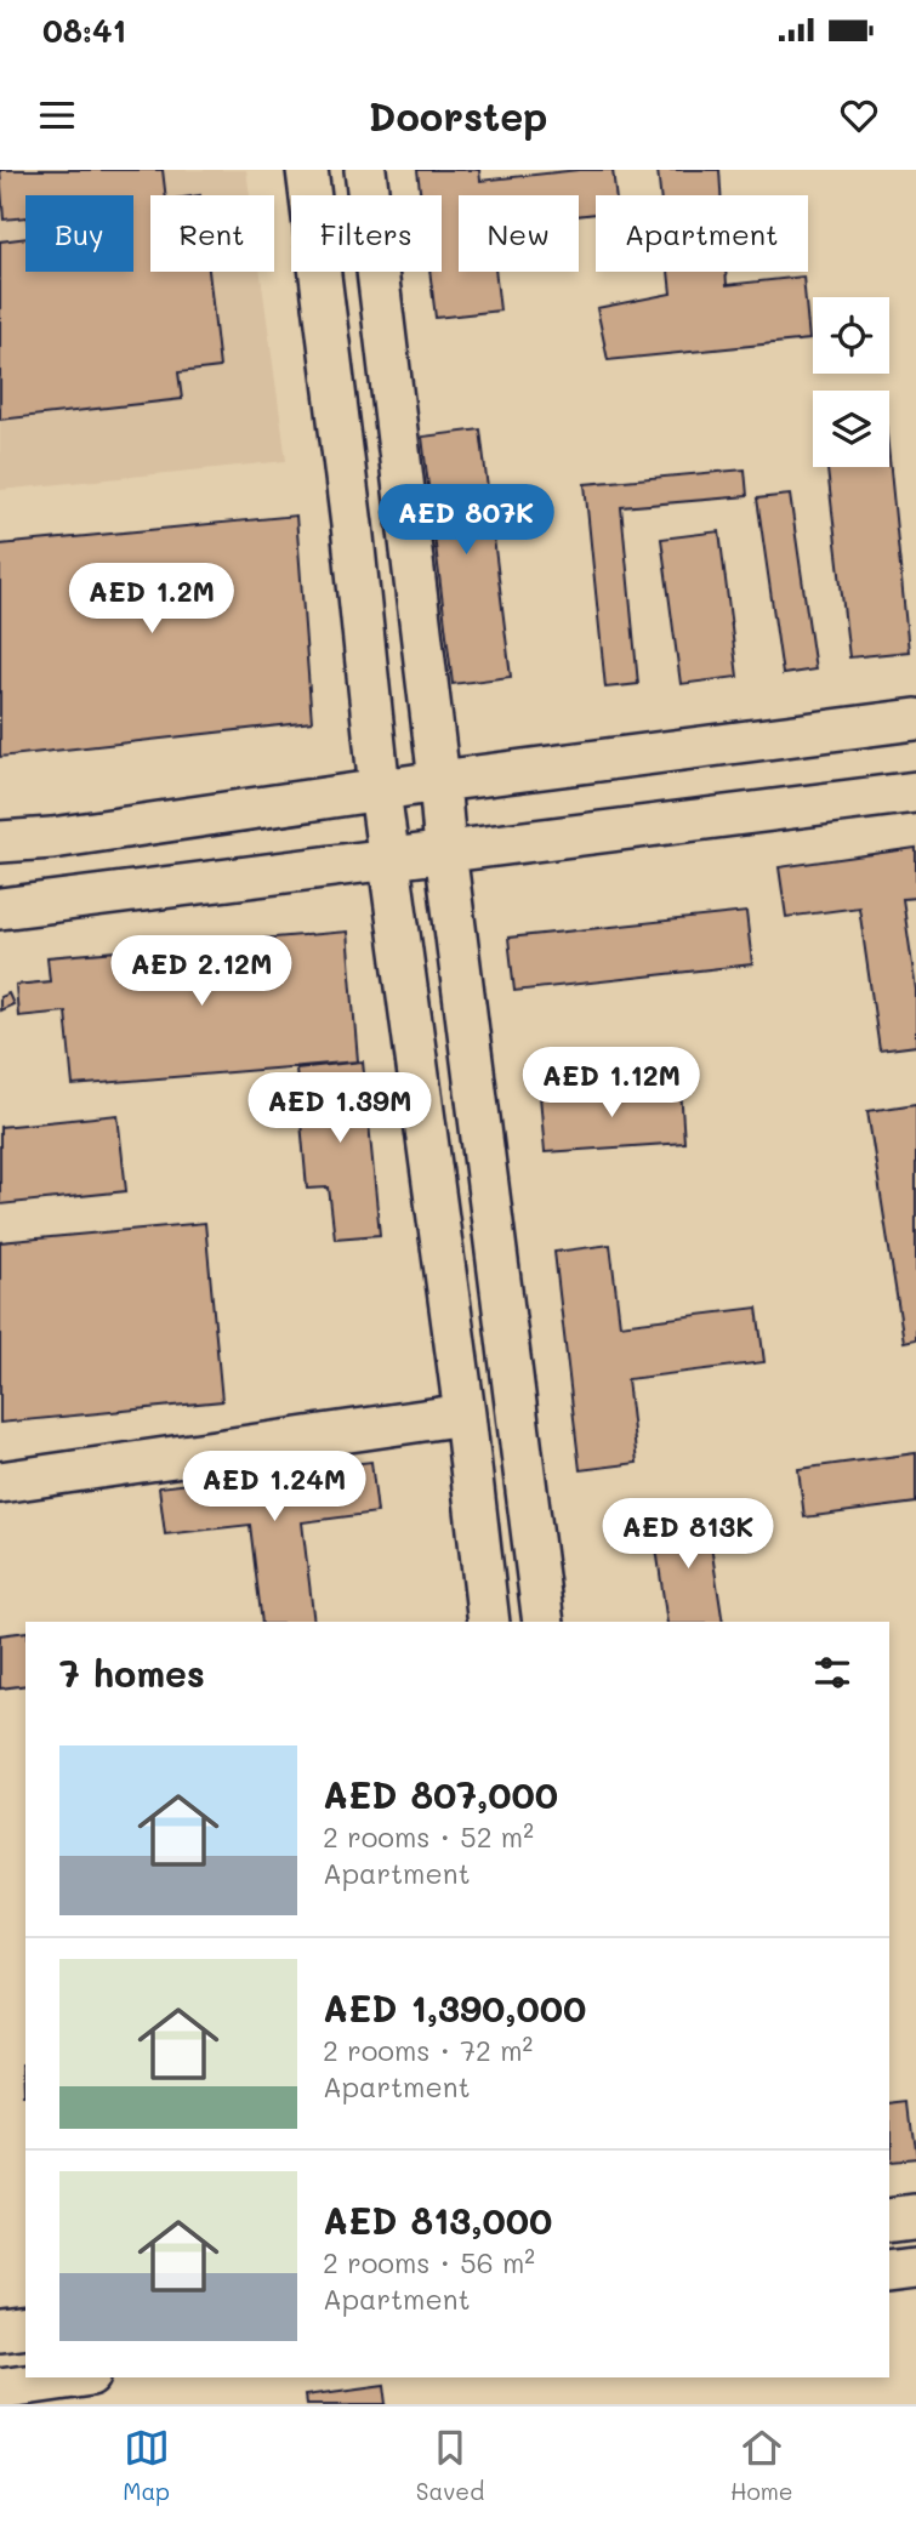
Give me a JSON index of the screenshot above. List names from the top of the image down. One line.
{"page":{"status":"08:41","header":"Doorstep","chip":["Buy","Rent","Filters","New","Apartment"],"price":["AED 807K","AED 1.2M","AED 2.12M","AED 1.12M","AED 1.39M","AED 1.24M","AED 813K"],"heading":"7 homes","list":[{"name":"AED 807,000","note":"2 rooms · 52 m² · Apartment"},{"name":"AED 1,390,000","note":"2 rooms · 72 m² · Apartment"},{"name":"AED 813,000","note":"2 rooms · 56 m² · Apartment"}],"tabs":["Map","Saved","Home"]}}
